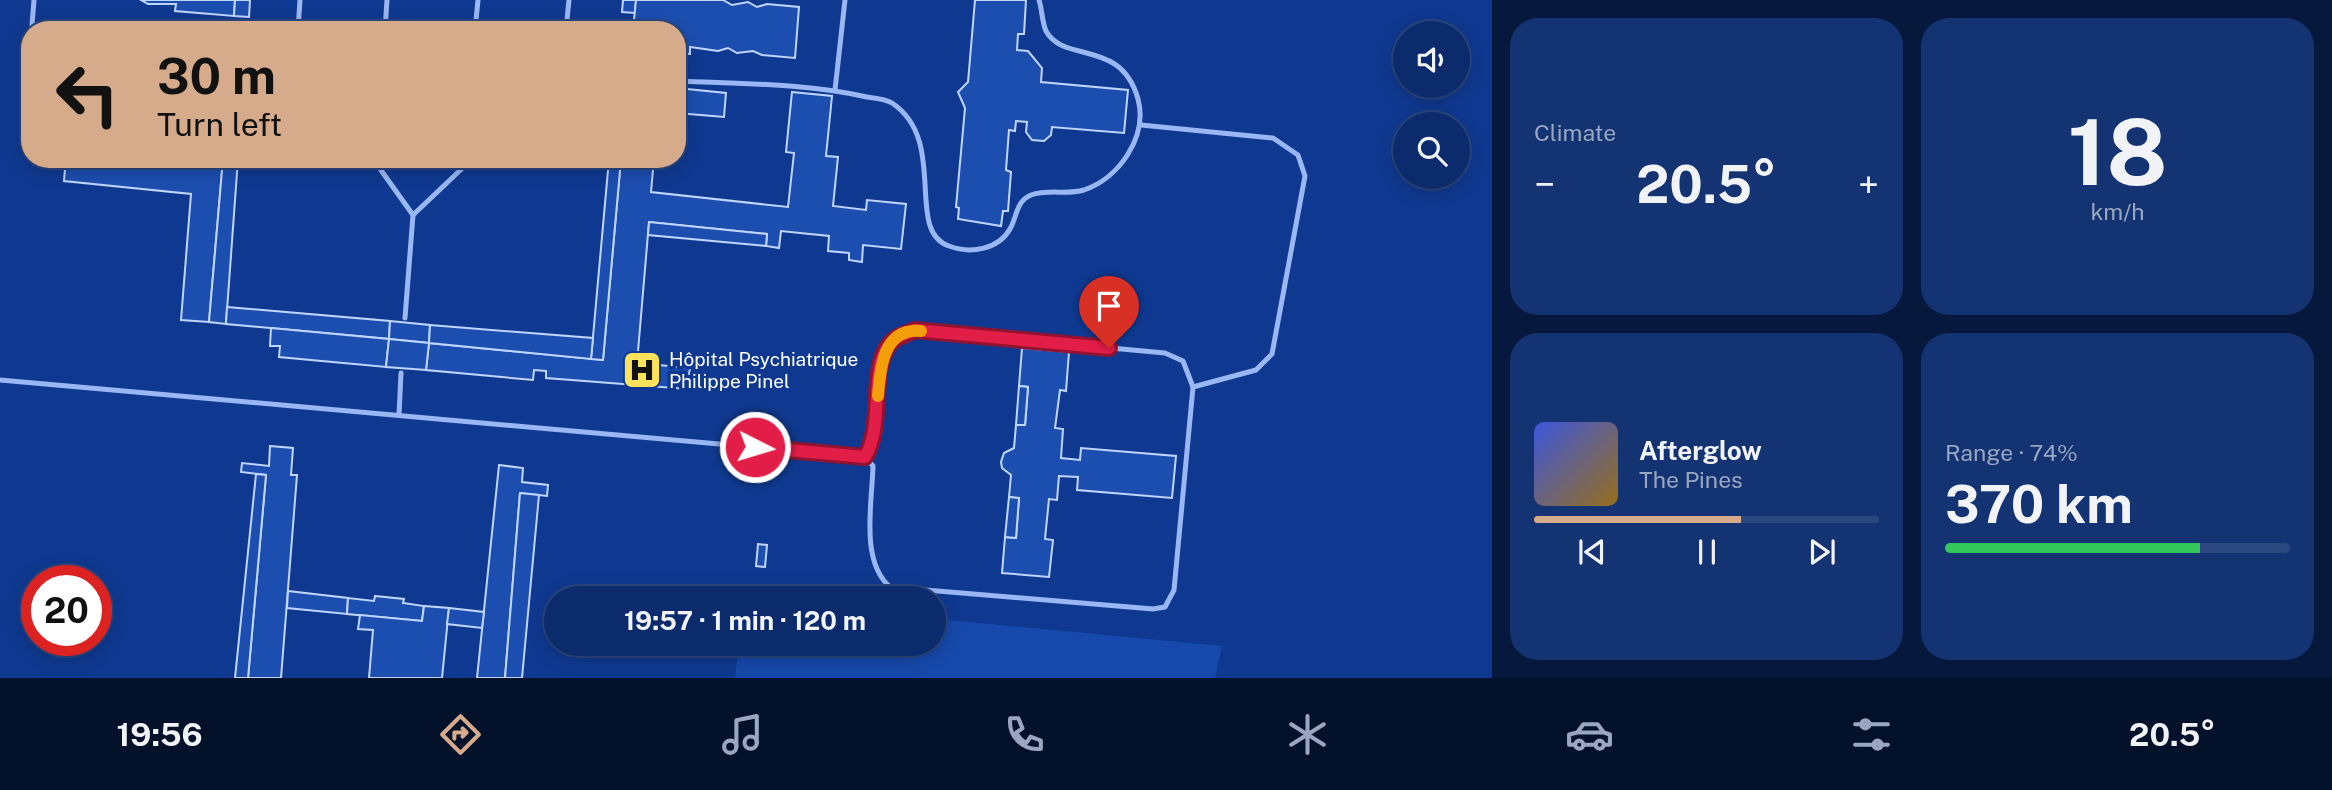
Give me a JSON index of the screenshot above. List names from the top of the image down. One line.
{"places":{"hospital":["Hôpital Psychiatrique Philippe Pinel"]},"page":{"tile":["Climate",["18","km/h"],["Range · 74%","370 km"]],"turn":["30 m","Turn left"],"heat":["−","20.5°","+"],"song":["Afterglow","The Pines"],"limit":"20","trip":"19:57 · 1 min · 120 m","tabs":["19:56","20.5°"]}}
